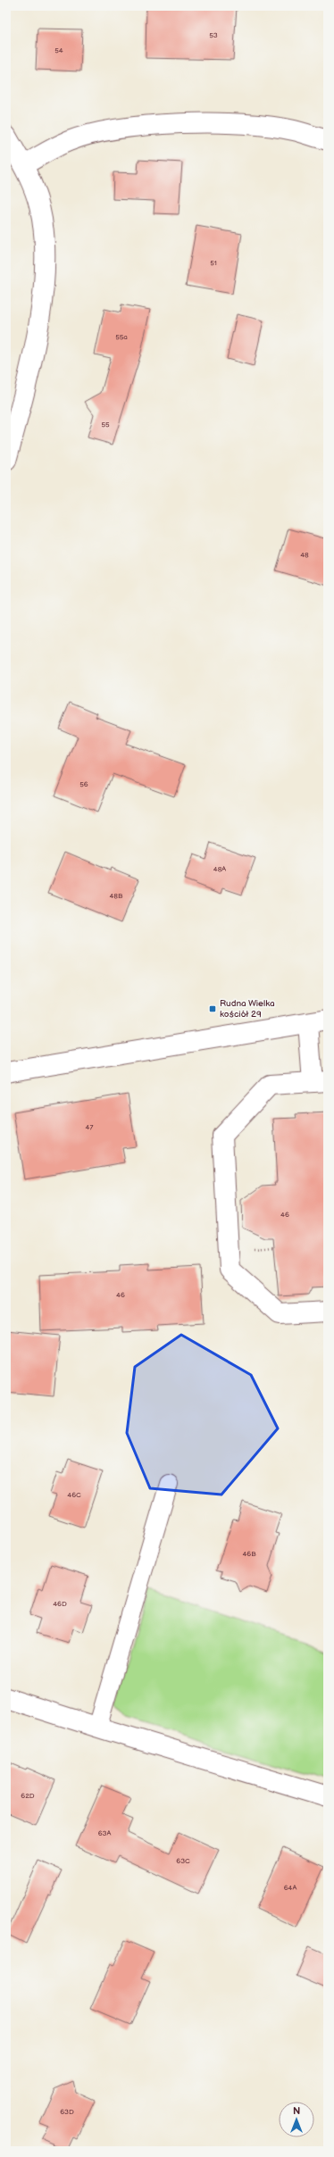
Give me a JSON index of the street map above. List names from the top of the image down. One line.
{"places":{"transit":["Rudna Wielka kościół 29"]},"house_numbers":["53","54","51","55a","55","48","56","48A","48B","47","46","46","46C","46B","46D","62D","63A","63C","64A","63D"],"north":"top"}
